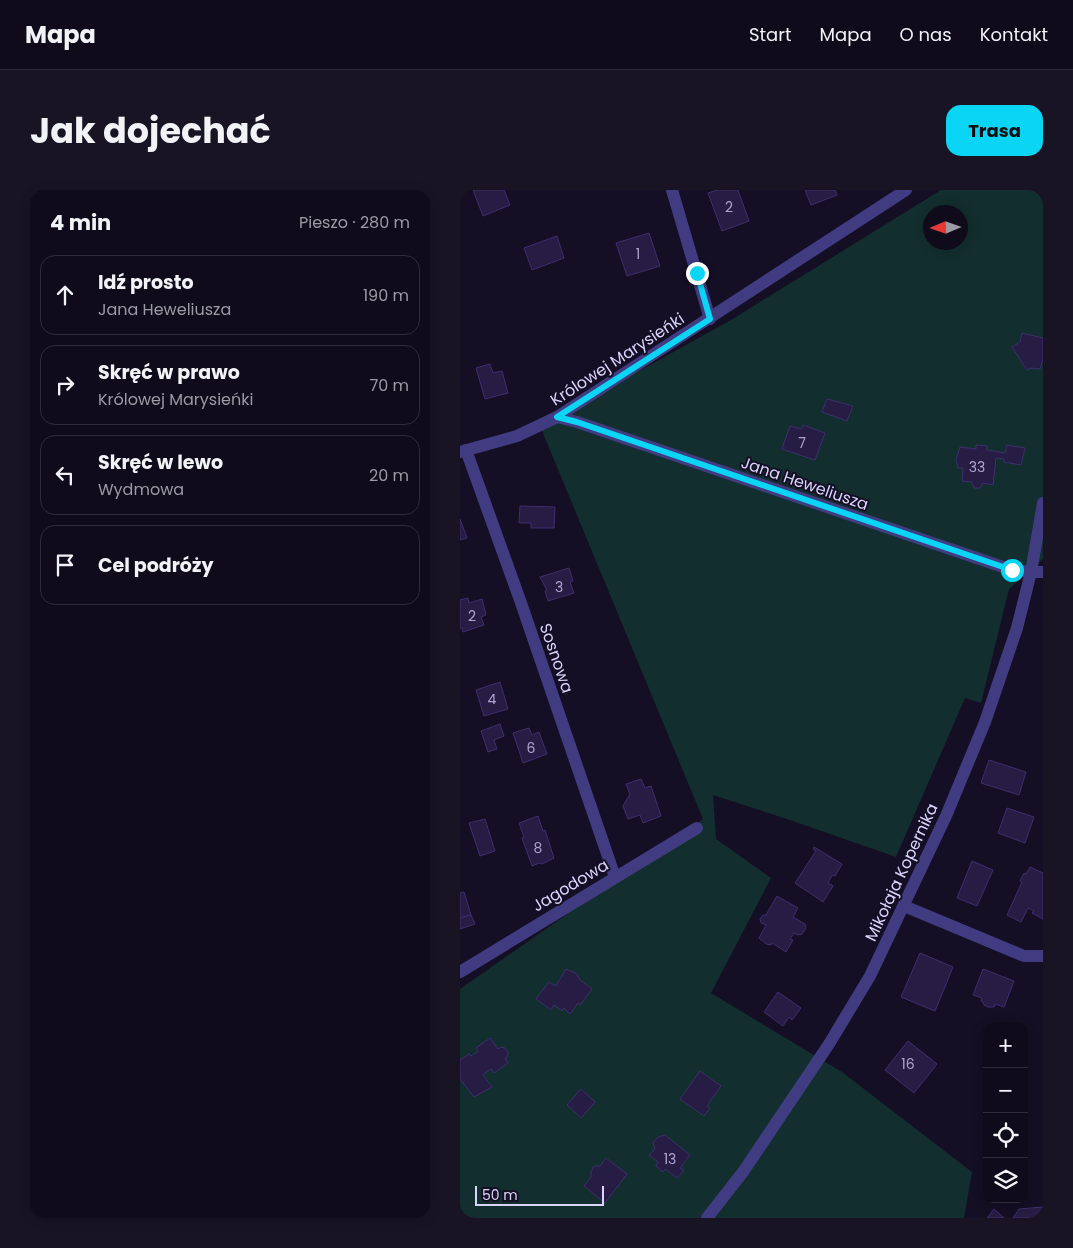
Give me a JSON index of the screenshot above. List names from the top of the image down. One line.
{"streets":{"street":["Królowej Marysieńki","Jana Heweliusza","Sosnowa","Mikołaja Kopernika","Jagodowa"]},"crossings":[["Królowej Marysieńki","Jana Heweliusza"],["Królowej Marysieńki","Sosnowa"],["Jana Heweliusza","Mikołaja Kopernika"],["Sosnowa","Jagodowa"]],"house_numbers":["2","1","7","33","3","2","4","6","8","16","13"],"scale_bar":"50 m","north":"left","page":{"header":"Mapa","nav":["Start","Mapa","O nas","Kontakt"],"title":"Jak dojechać","buttons":"Trasa","heading":["4 min","Pieszo · 280 m"],"list":[["Idź prosto","Jana Heweliusza","190 m"],["Skręć w prawo","Królowej Marysieńki","70 m"],["Skręć w lewo","Wydmowa","20 m"],"Cel podróży"],"map_buttons":["+","−"],"scale":"50 m"}}
